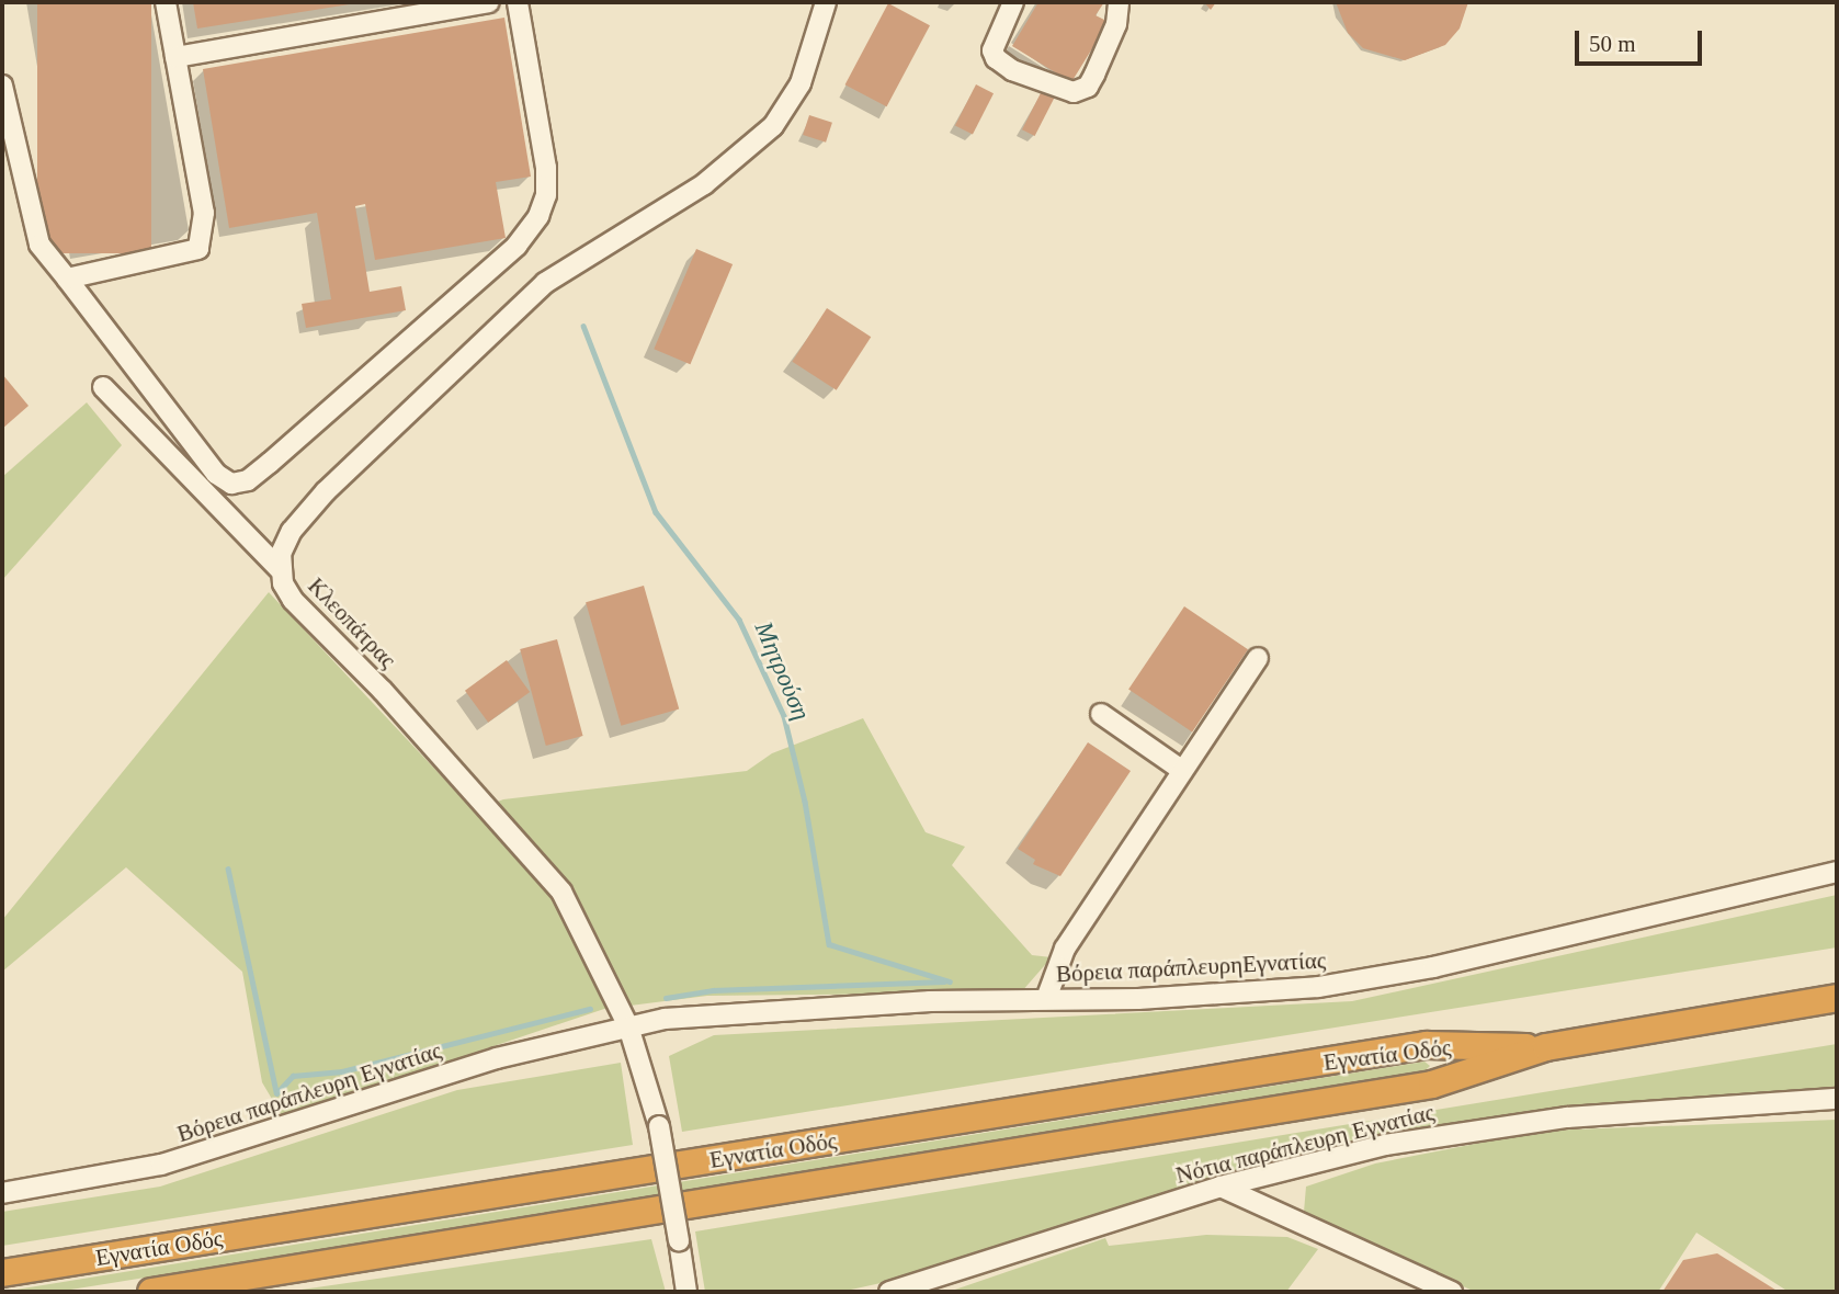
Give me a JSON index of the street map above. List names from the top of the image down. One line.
{"streets":{"highway":["Εγνατία Οδός"],"street":["Κλεοπάτρας","Βόρεια παράπλευρηΕγνατίας","Βόρεια παράπλευρη Εγνατίας","Νότια παράπλευρη Εγνατίας"]},"crossings":[["Κλεοπάτρας","Βόρεια παράπλευρηΕγνατίας"],["Κλεοπάτρας","Βόρεια παράπλευρη Εγνατίας"],["Βόρεια παράπλευρηΕγνατίας","Βόρεια παράπλευρη Εγνατίας"]],"water":["Μητρούση"],"scale_bar":"50 m"}
